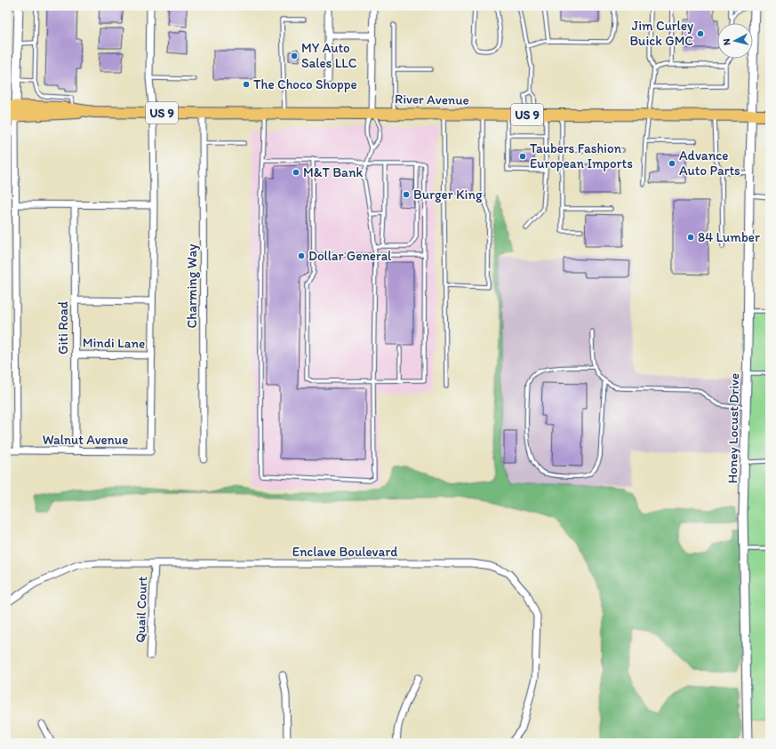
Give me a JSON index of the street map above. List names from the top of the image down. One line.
{"streets":{"highway":["River Avenue","US 9"],"street":["Charming Way","Giti Road","Mindi Lane","Honey Locust Drive","Walnut Avenue","Enclave Boulevard","Quail Court"]},"crossings":[["River Avenue","Charming Way"],["River Avenue","Honey Locust Drive"],["River Avenue","Walnut Avenue"],["Giti Road","Mindi Lane"],["Giti Road","Walnut Avenue"],["Mindi Lane","Walnut Avenue"],["Enclave Boulevard","Quail Court"]],"places":["Jim Curley Buick GMC","MY Auto Sales LLC","The Choco Shoppe","Taubers Fashion European Imports","Advance Auto Parts","M&T Bank","Burger King","84 Lumber","Dollar General"],"north":"left"}
